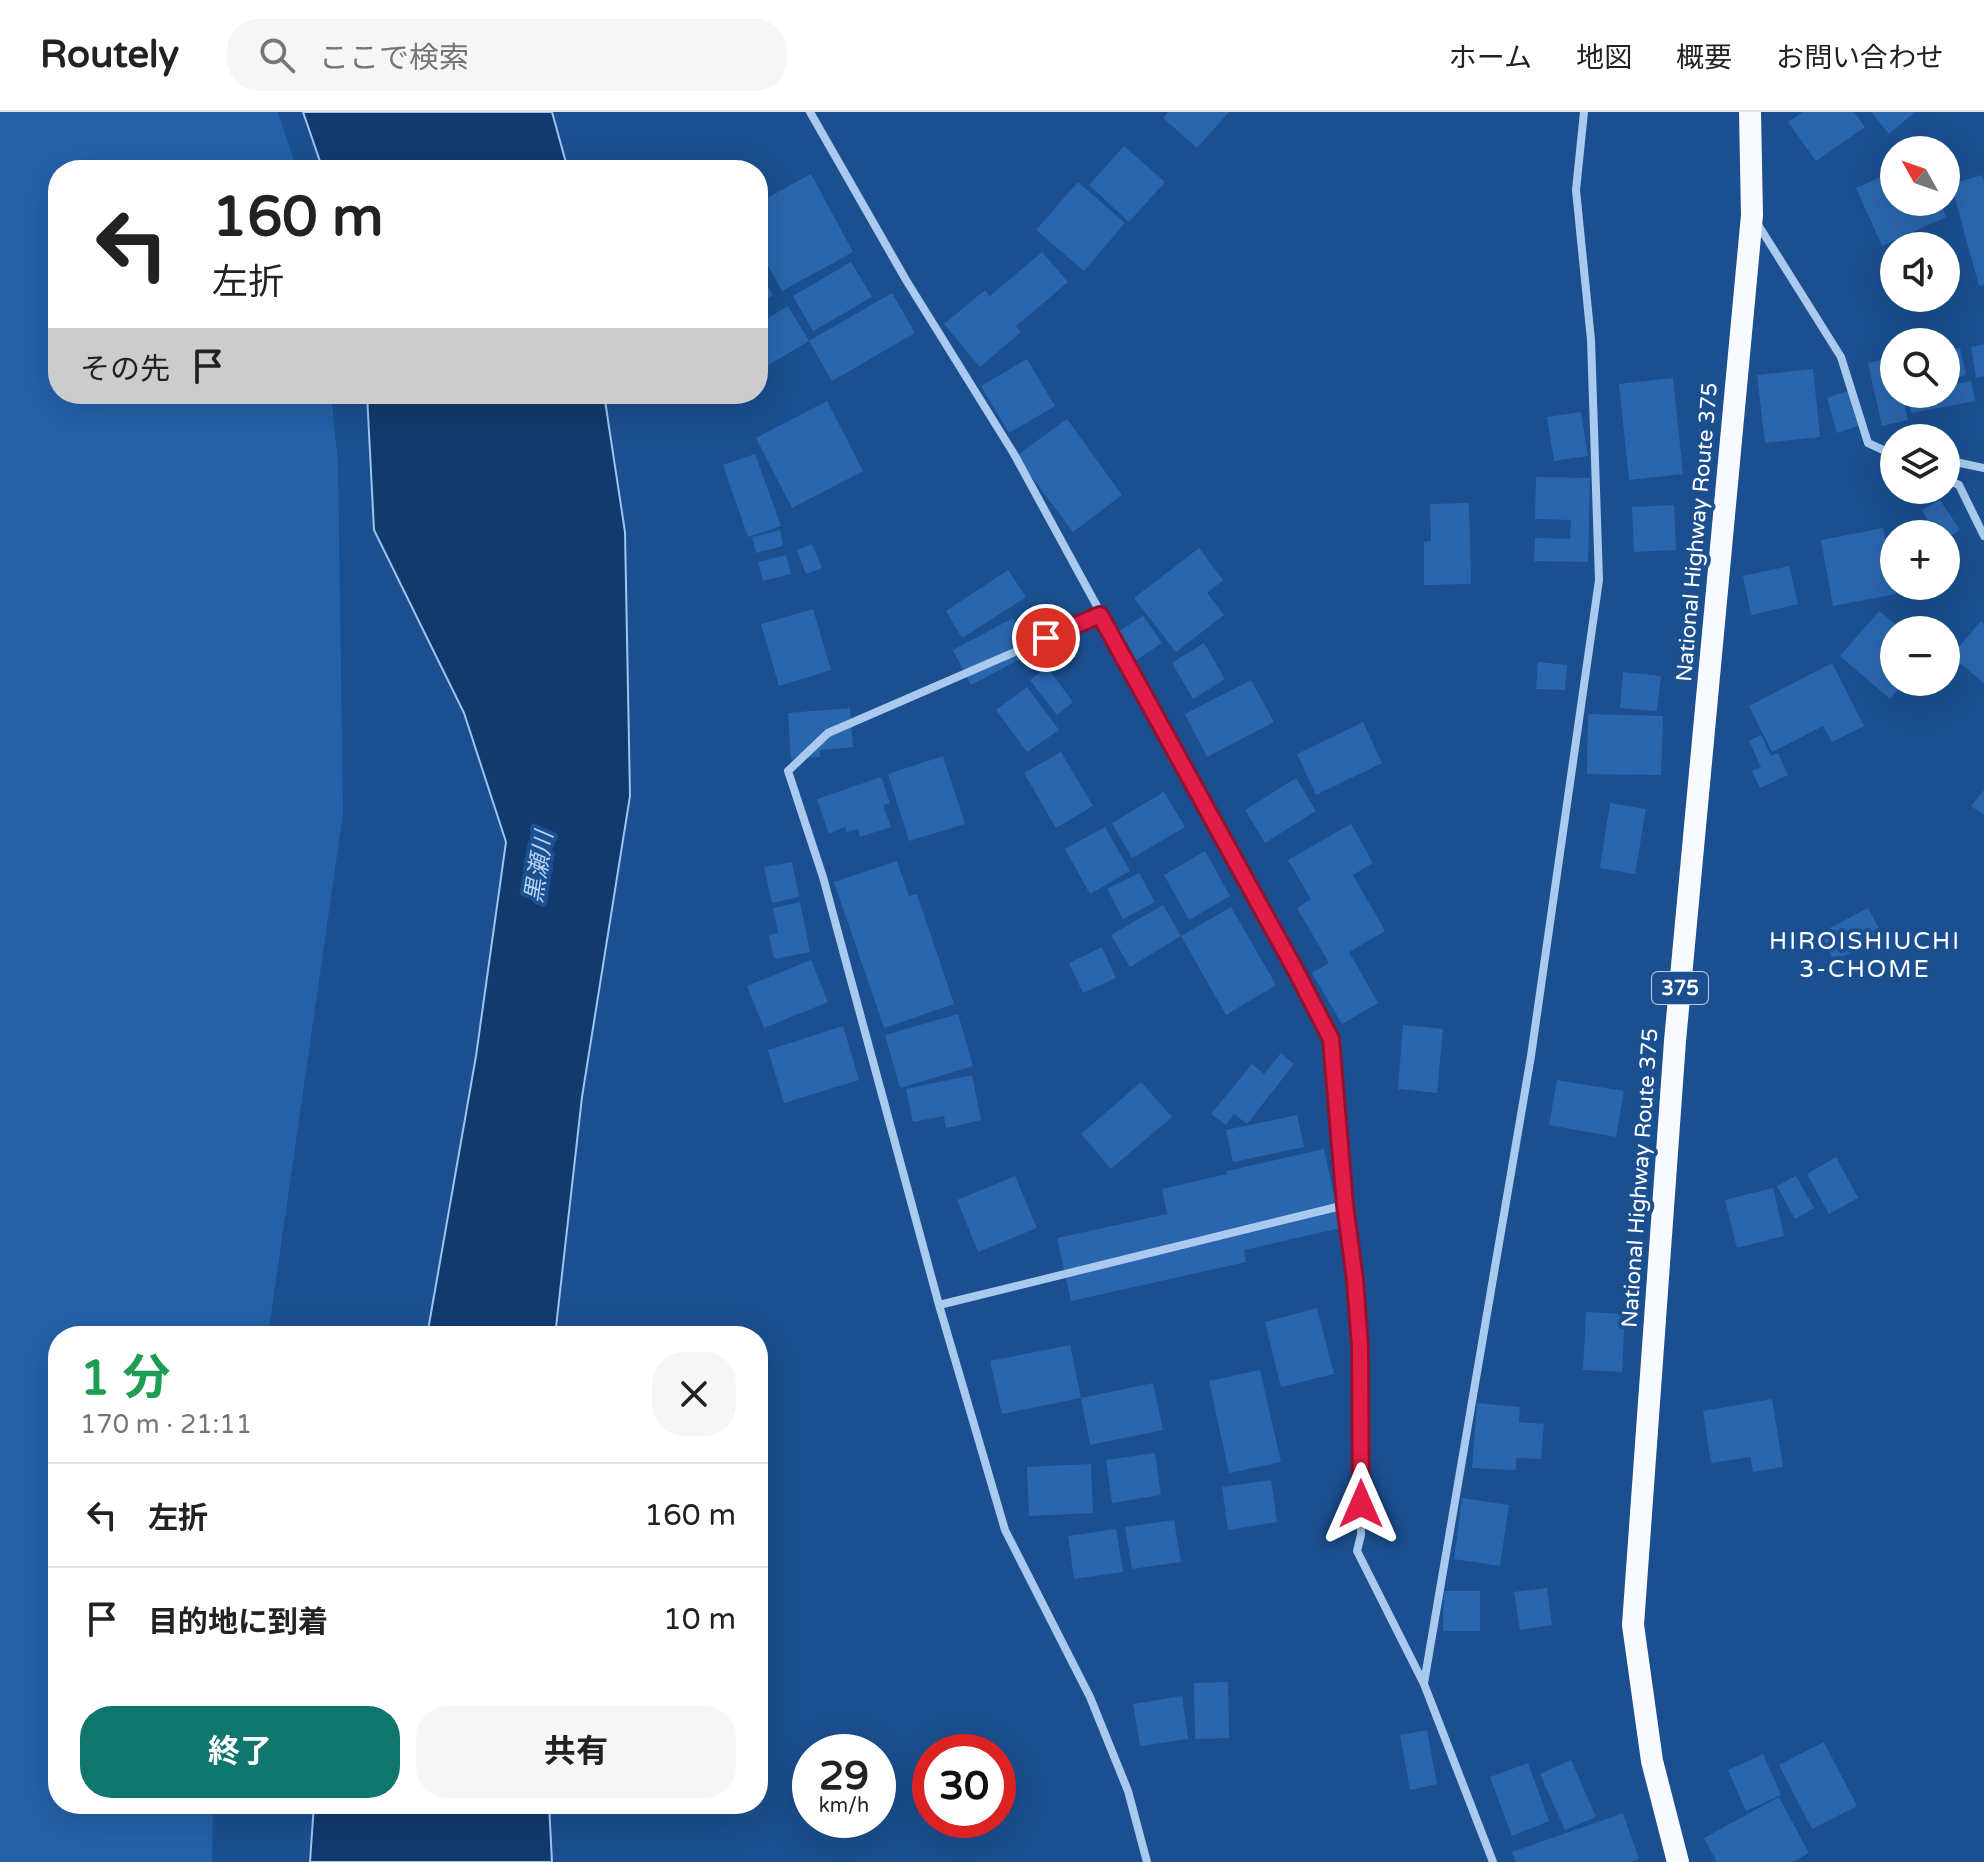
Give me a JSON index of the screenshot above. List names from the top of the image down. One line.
{"streets":{"highway":["National Highway Route 375","375"]},"districts":["HIROISHIUCHI 3-CHOME"],"water":["黒瀬川"],"north":"top left","page":{"header":"Routely","search":"ここで検索","nav":["ホーム","地図","概要","お問い合わせ"],"map_buttons":["+","−"],"turn":["160 m","左折"],"then":"その先","heading":["1 分","170 m · 21:11"],"list":[{"name":"左折","value":"160 m"},{"name":"目的地に到着","value":"10 m"}],"buttons":["終了","共有"],"speed":"29 km/h","limit":"30"}}
